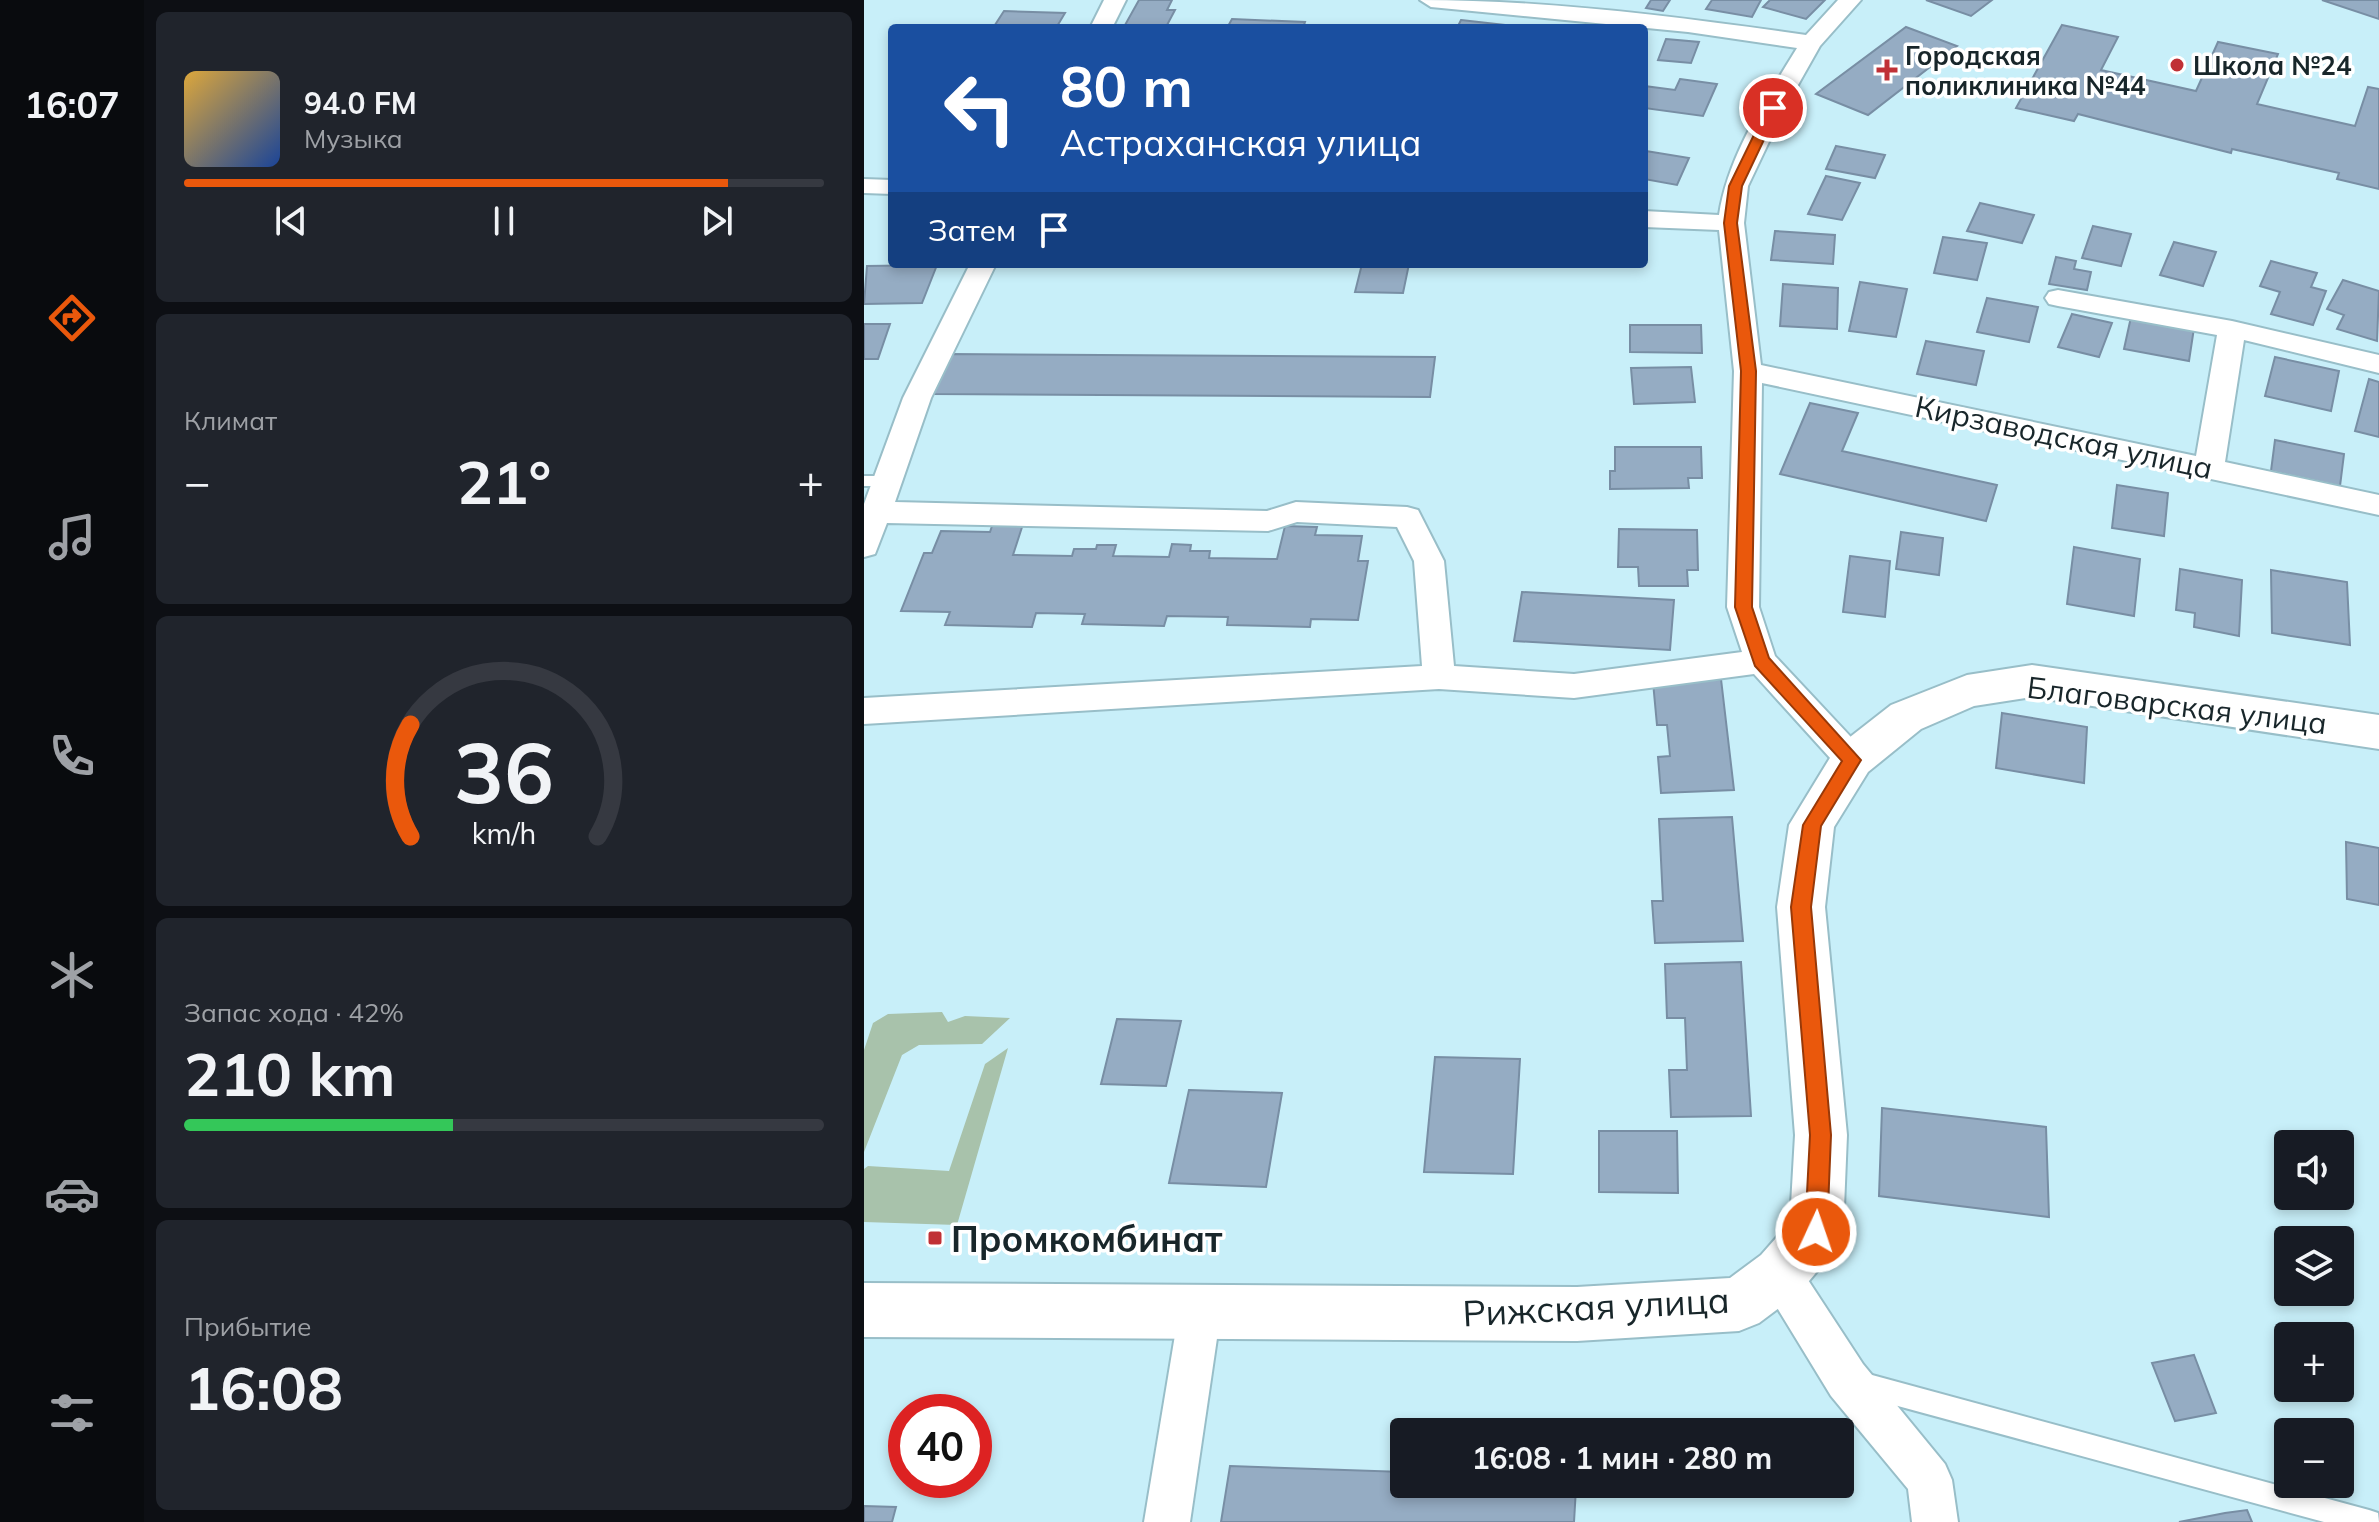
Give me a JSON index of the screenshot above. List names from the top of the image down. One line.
{"streets":{"street":["Кирзаводская улица","Благоварская улица","Рижская улица"]},"crossings":[["Благоварская улица","Рижская улица"]],"places":{"other":["Школа №24"],"health":["Городская поликлиника №44"],"transit":["Промкомбинат"]},"page":{"tabs":"16:07","turn":["80 m","Астраханская улица"],"song":["94.0 FM","Музыка"],"then":"Затем","tile":["Климат",["Запас хода · 42%","210 km"],["Прибытие","16:08"]],"heat":["−","21°","+"],"map_buttons":["+","−"],"limit":"40","trip":"16:08 · 1 мин · 280 m","gauge":["36","km/h"]}}
